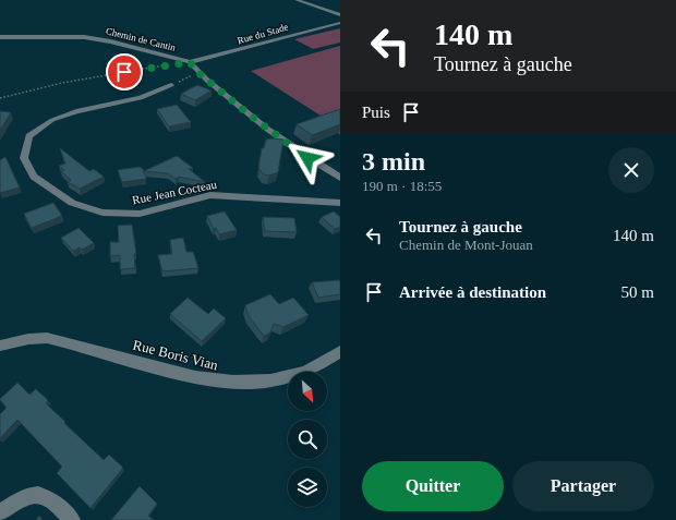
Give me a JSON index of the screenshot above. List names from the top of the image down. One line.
{"streets":{"street":["Rue du Stade","Chemin de Cantin","Rue Jean Cocteau","Rue Boris Vian"]},"crossings":[["Rue du Stade","Chemin de Cantin"]],"north":"bottom right","page":{"turn":["140 m","Tournez à gauche"],"then":"Puis","heading":["3 min","190 m · 18:55"],"list":[{"name":"Tournez à gauche","note":"Chemin de Mont-Jouan","value":"140 m"},{"name":"Arrivée à destination","value":"50 m"}],"buttons":["Quitter","Partager"]}}
